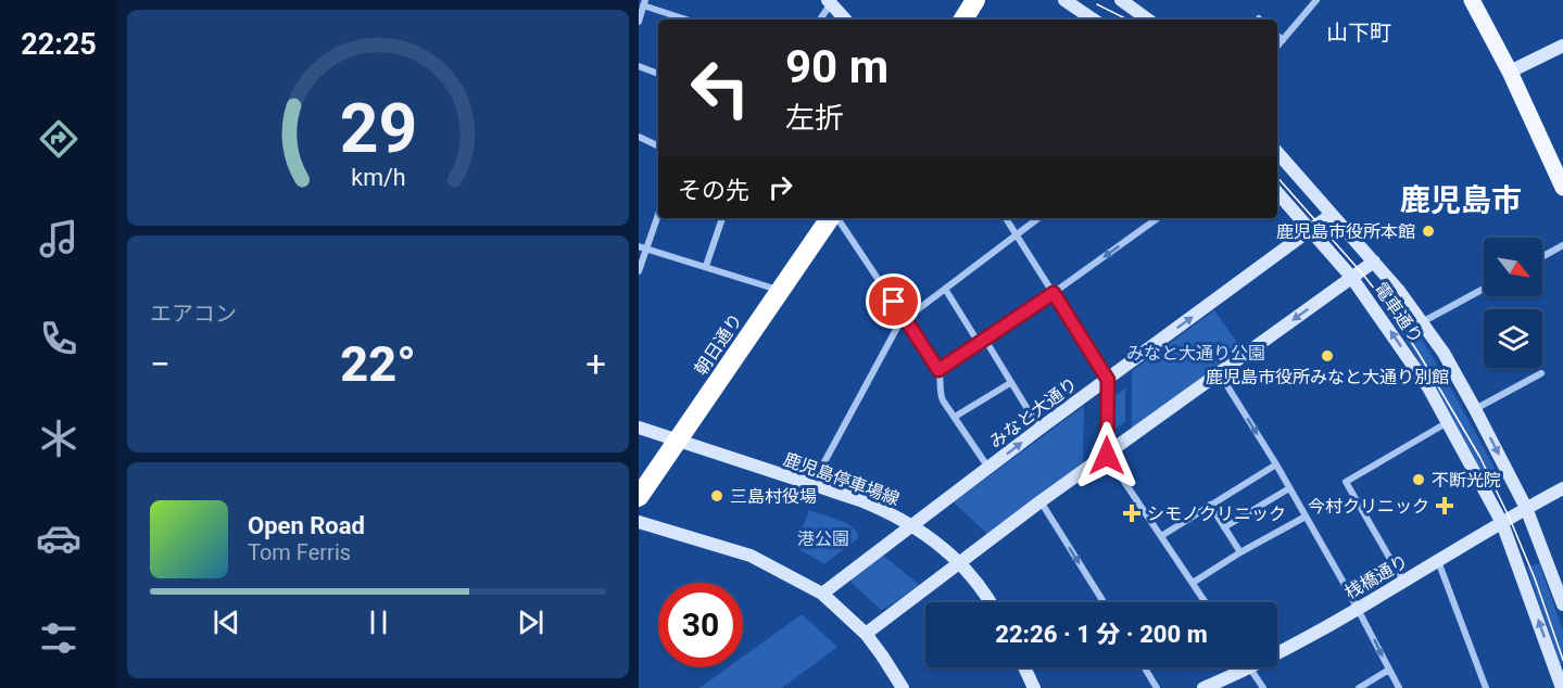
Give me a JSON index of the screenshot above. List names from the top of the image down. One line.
{"streets":{"highway":["朝日通り"],"street":["電車通り","みなと大通り","鹿児島停車場線","桟橋通り"]},"crossings":[["電車通り","みなと大通り"],["電車通り","桟橋通り"],["朝日通り","鹿児島停車場線"],["みなと大通り","鹿児島停車場線"]],"districts":["山下町","鹿児島市"],"parks":["みなと大通り公園","港公園"],"places":{"other":["鹿児島市役所本館","鹿児島市役所みなと大通り別館","不断光院","三島村役場"],"health":["今村クリニック","シモノクリニック"]},"north":"bottom right","page":{"tabs":"22:25","turn":["90 m","左折"],"then":"その先","tile":"エアコン","heat":["−","22°","+"],"song":["Open Road","Tom Ferris"],"limit":"30","trip":"22:26 · 1 分 · 200 m","gauge":["29","km/h"]}}
